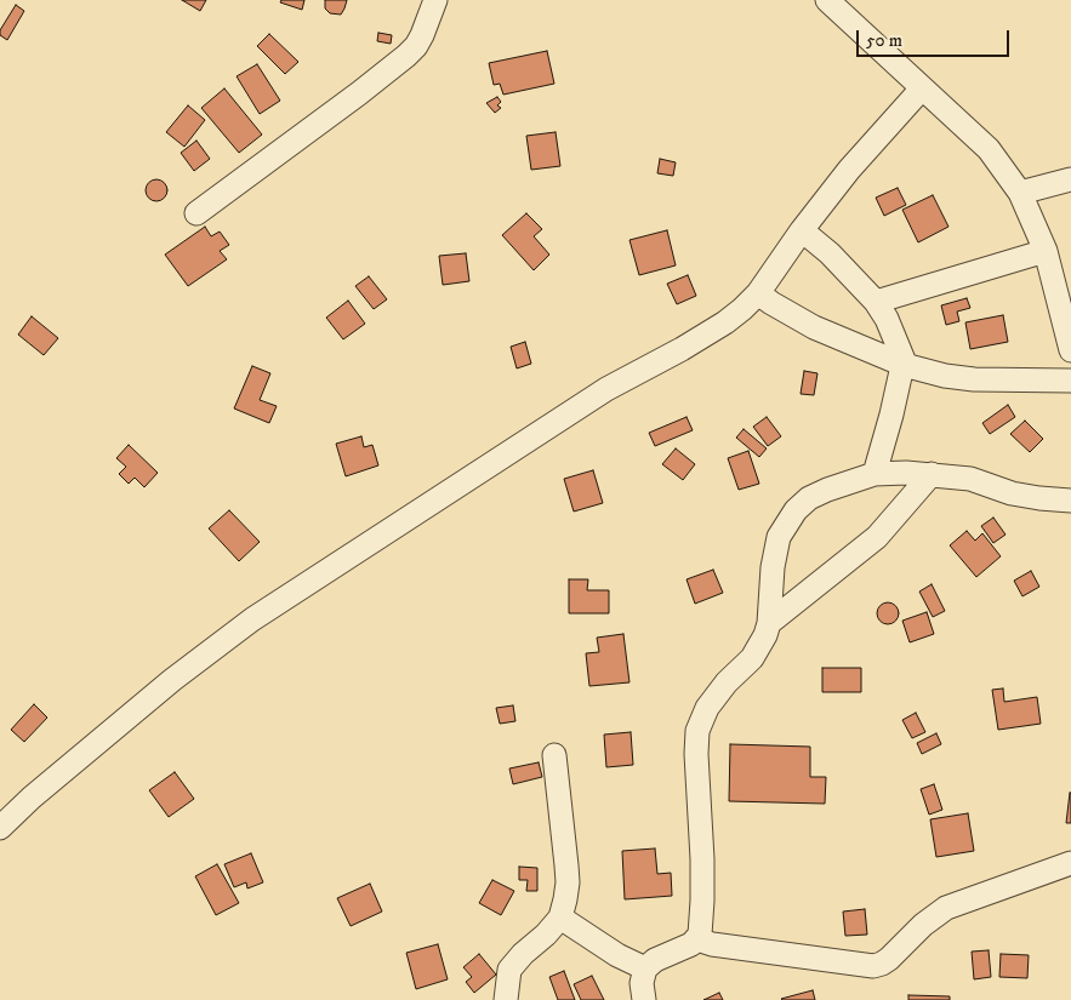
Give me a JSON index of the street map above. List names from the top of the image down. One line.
{"scale_bar":"50 m"}
